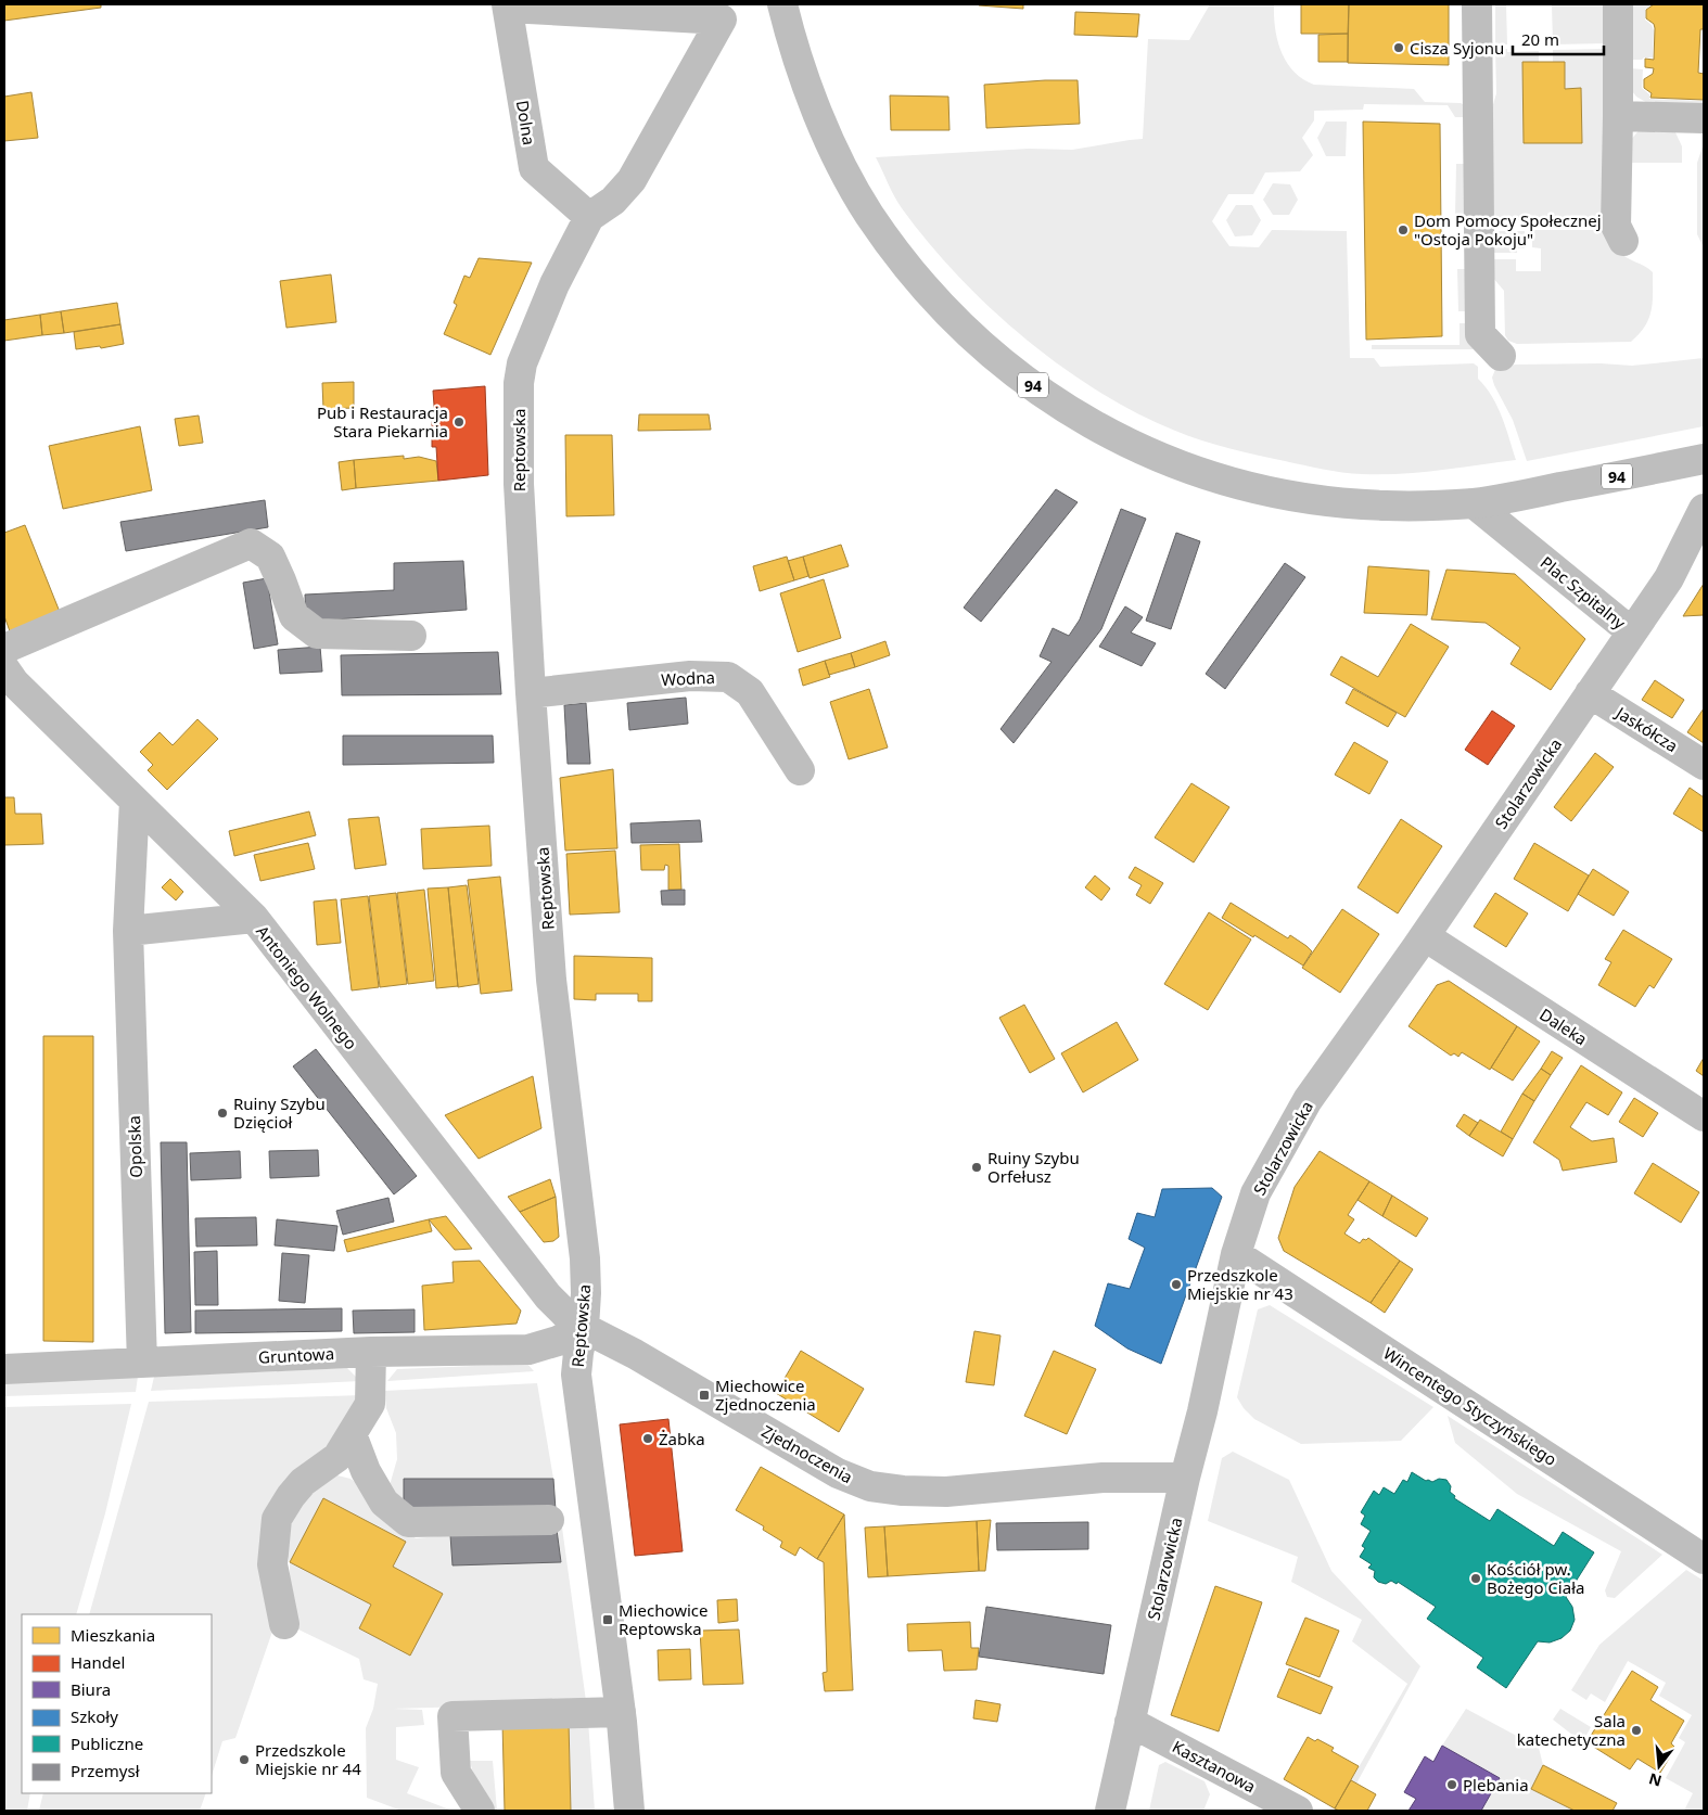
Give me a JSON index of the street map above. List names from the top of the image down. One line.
{"streets":{"street":["Dolna","94","Reptowska","Plac Szpitalny","Wodna","Jaskółcza","Stolarzowicka","Antoniego Wolnego","Daleka","Opolska","Gruntowa","Wincentego Styczyńskiego","Zjednoczenia","Kasztanowa"]},"crossings":[["Dolna","Reptowska"],["94","Plac Szpitalny"],["Reptowska","Wodna"],["Reptowska","Antoniego Wolnego"],["Reptowska","Gruntowa"],["Reptowska","Zjednoczenia"],["Plac Szpitalny","Stolarzowicka"],["Jaskółcza","Stolarzowicka"],["Stolarzowicka","Daleka"],["Stolarzowicka","Wincentego Styczyńskiego"],["Stolarzowicka","Zjednoczenia"],["Stolarzowicka","Kasztanowa"],["Antoniego Wolnego","Opolska"],["Antoniego Wolnego","Gruntowa"],["Antoniego Wolnego","Zjednoczenia"],["Opolska","Gruntowa"],["Gruntowa","Zjednoczenia"]],"places":{"other":["Cisza Syjonu","Dom Pomocy Społecznej \"Ostoja Pokoju\"","Pub i Restauracja Stara Piekarnia","Ruiny Szybu Dzięcioł","Ruiny Szybu Orfełusz","Przedszkole Miejskie nr 43","Żabka","Kościół pw. Bożego Ciała","Sala katechetyczna","Przedszkole Miejskie nr 44","Plebania"],"transit":["Miechowice Zjednoczenia","Miechowice Reptowska"]},"legend":["Mieszkania","Handel","Biura","Szkoły","Publiczne","Przemysł"],"scale_bar":"20 m","north":"bottom"}
